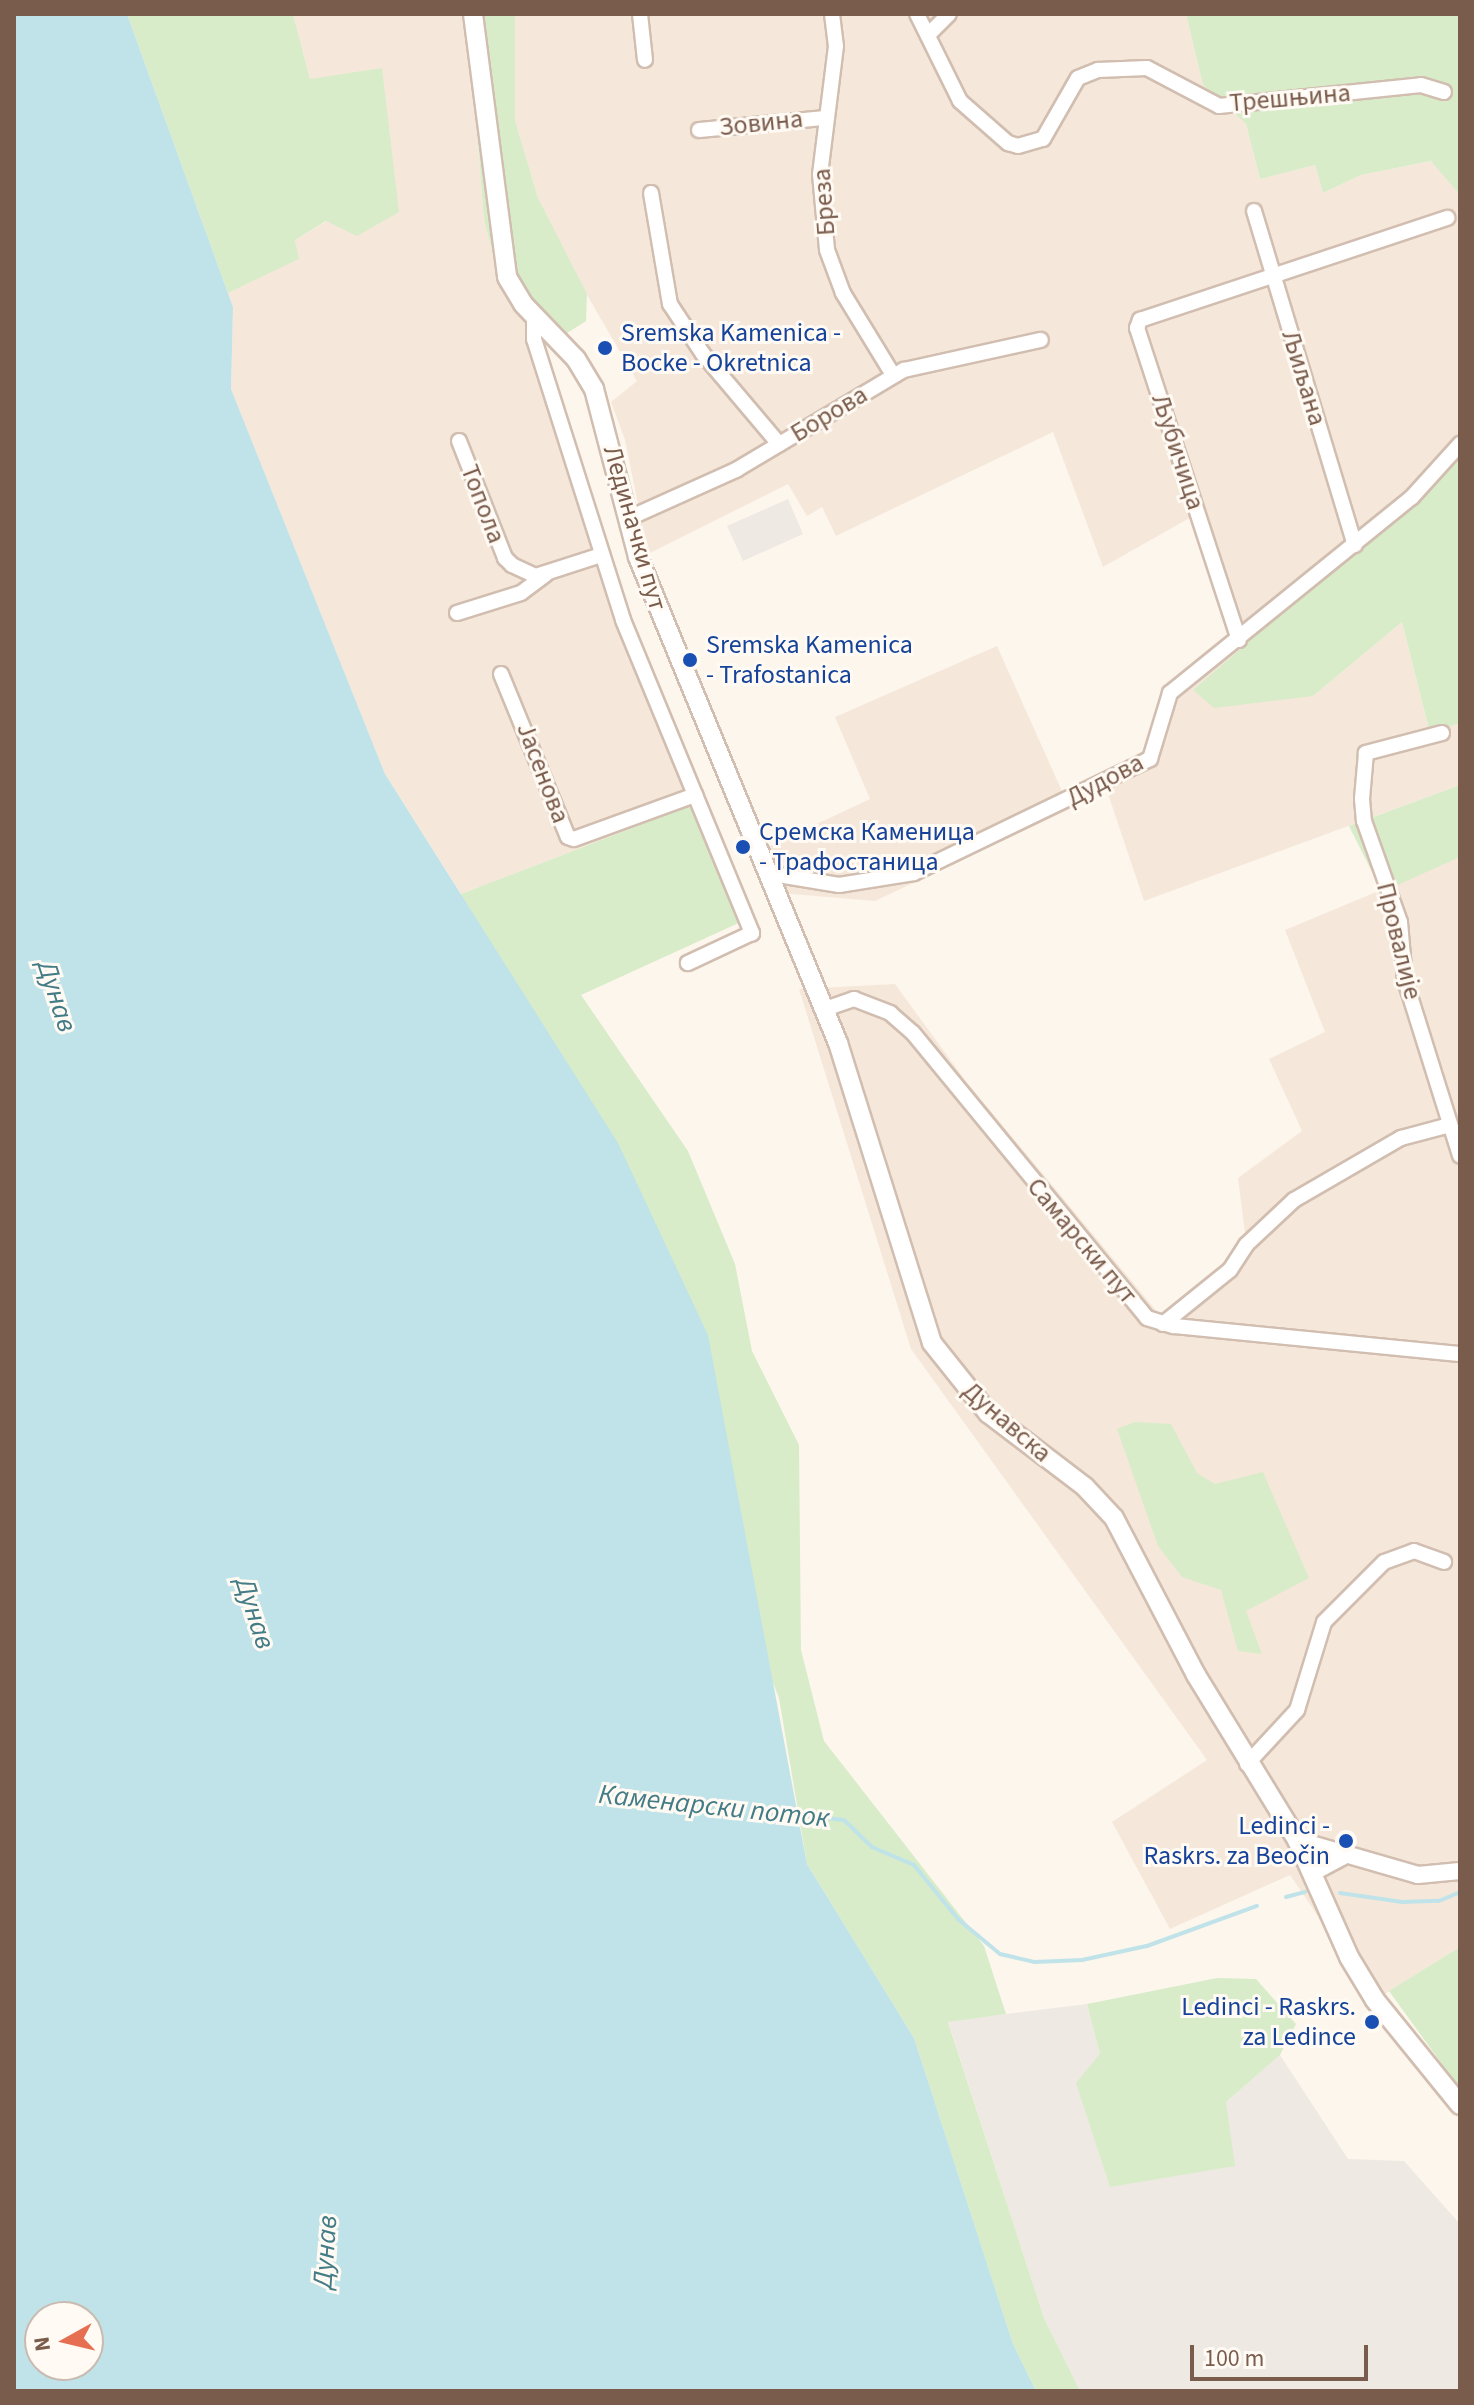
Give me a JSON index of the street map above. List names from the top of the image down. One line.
{"streets":{"main road":["Лединачки пут","Дунавска"],"street":["Трешњина","Зовина","Бреза","Љиљана","Борова","Љубичица","Топола","Јасенова","Дудова","Провалије","Самарски пут"]},"crossings":[["Зовина","Бреза"],["Бреза","Борова"],["Љиљана","Љубичица"],["Љиљана","Дудова"],["Борова","Лединачки пут"],["Љубичица","Дудова"],["Лединачки пут","Дудова"],["Лединачки пут","Самарски пут"],["Лединачки пут","Дунавска"]],"water":["Дунав","Каменарски поток"],"places":["Sremska Kamenica - Bocke - Okretnica","Sremska Kamenica - Trafostanica","Сремска Каменица - Трафостаница","Ledinci - Raskrs. za Beočin","Ledinci - Raskrs. za Ledince"],"scale_bar":"100 m","north":"left"}
